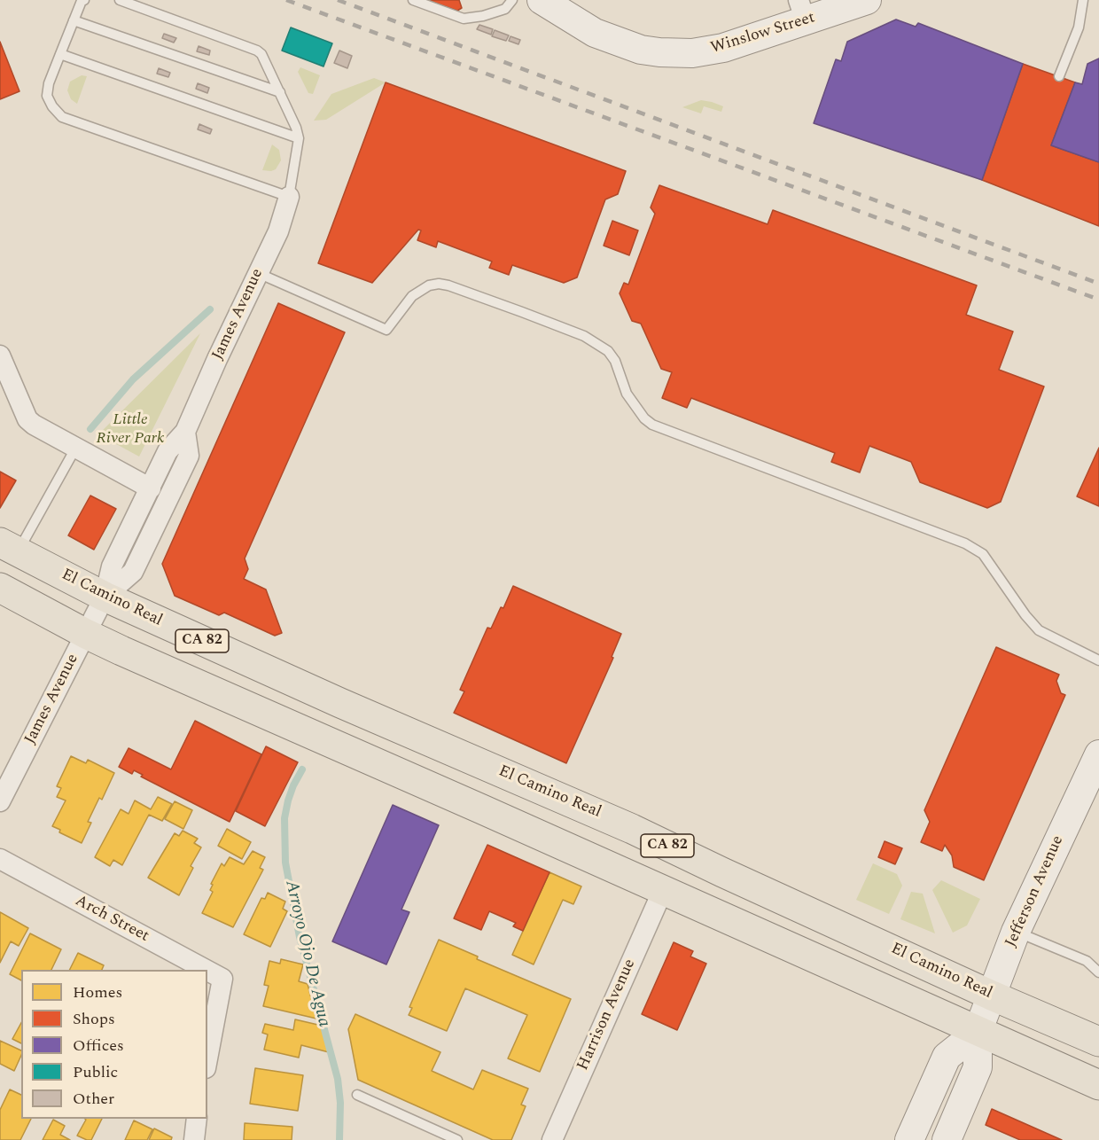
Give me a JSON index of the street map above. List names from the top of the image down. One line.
{"streets":{"main road":["Winslow Street","El Camino Real","CA 82","Jefferson Avenue"],"street":["James Avenue","Arch Street","Harrison Avenue"]},"crossings":[["James Avenue","El Camino Real"],["James Avenue","CA 82"],["El Camino Real","Jefferson Avenue"],["CA 82","Jefferson Avenue"],["CA 82","Harrison Avenue"]],"water":["Arroyo Ojo De Agua"],"parks":["Little River Park"],"legend":["Homes","Shops","Offices","Public","Other"]}
